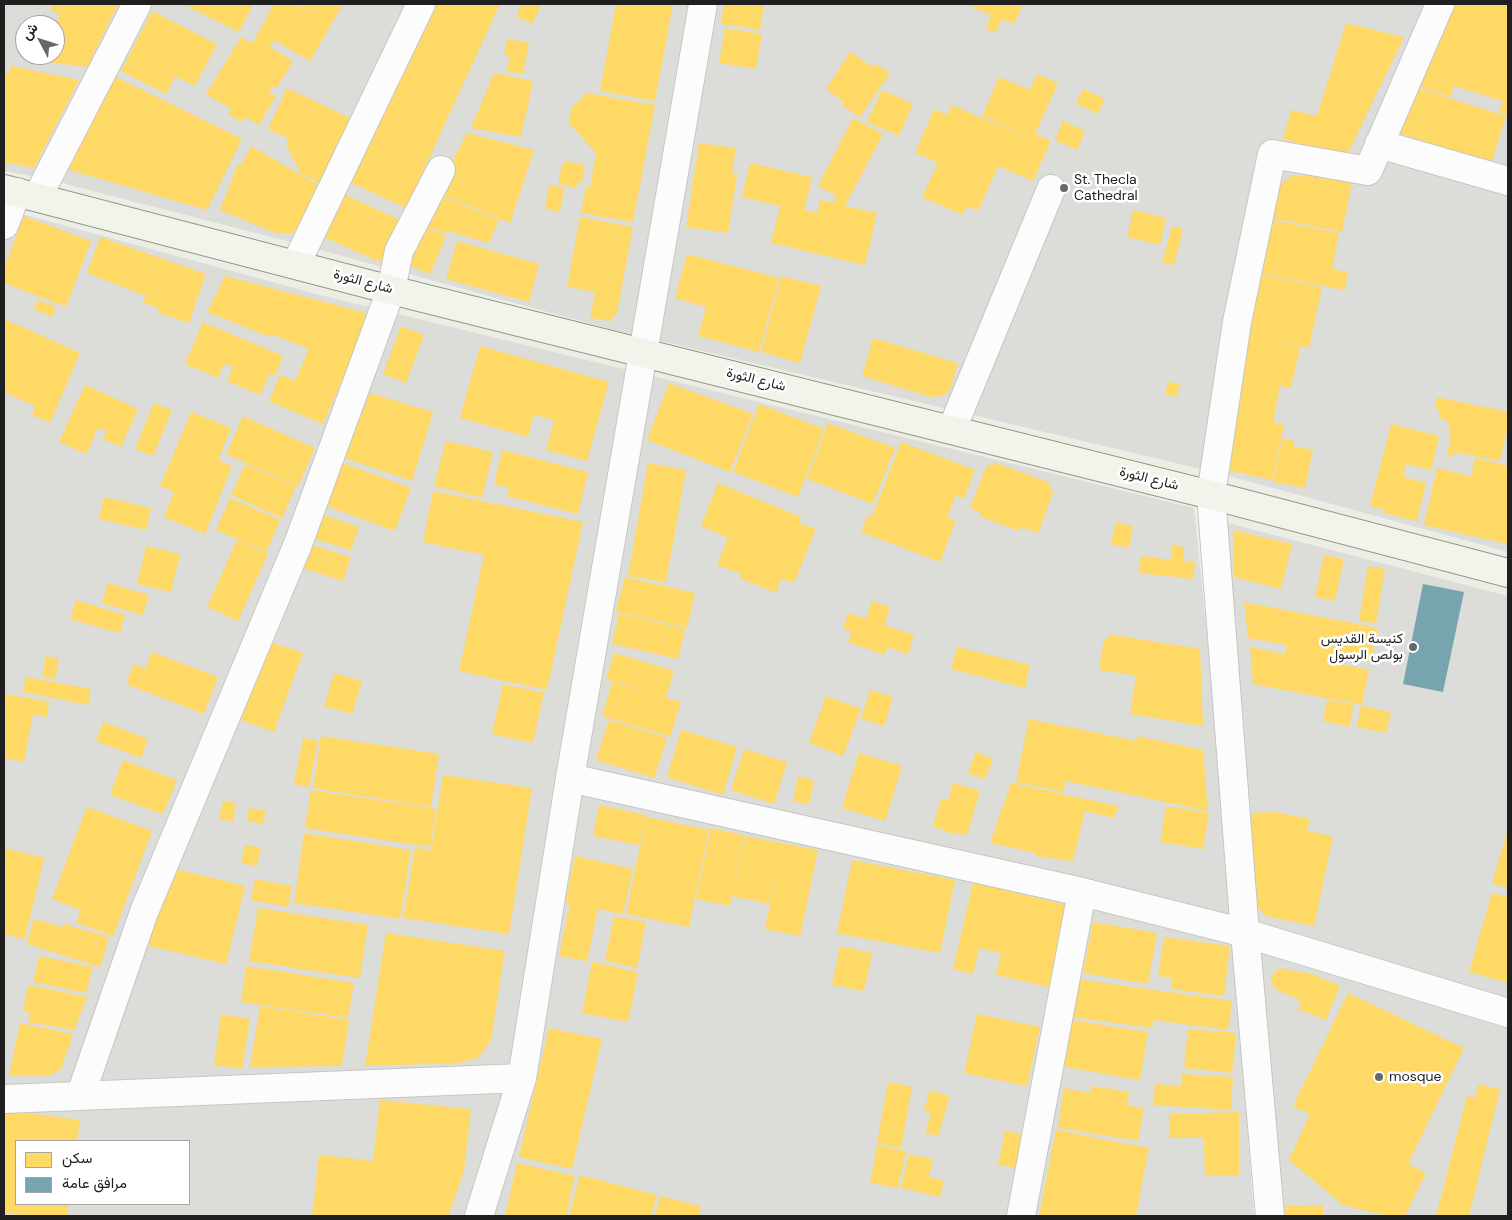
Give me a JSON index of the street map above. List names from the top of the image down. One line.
{"streets":{"main road":["شارع الثورة"]},"places":["St. Thecla Cathedral","كنيسة القديس بولص الرسول","mosque"],"legend":["سكن","مرافق عامة"],"north":"top left"}
